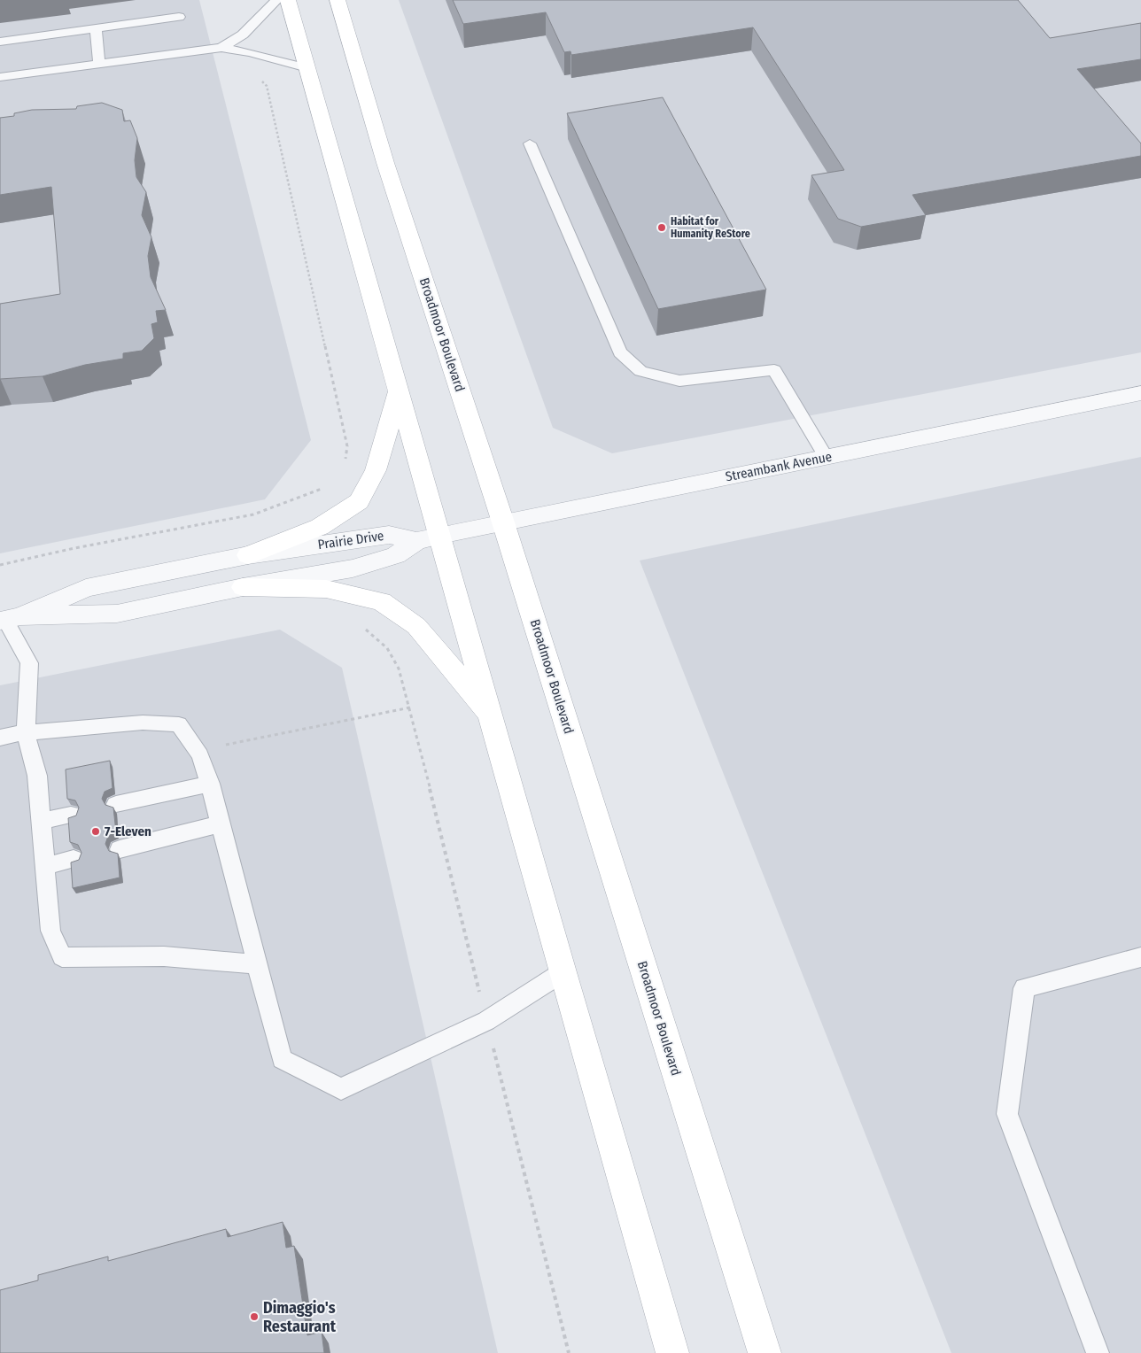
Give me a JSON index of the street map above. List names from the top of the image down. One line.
{"streets":{"main road":["Broadmoor Boulevard"],"street":["Streambank Avenue","Prairie Drive"]},"crossings":[["Broadmoor Boulevard","Streambank Avenue"],["Streambank Avenue","Prairie Drive"]],"places":["Habitat for Humanity ReStore","7-Eleven","Dimaggio's Restaurant"]}
